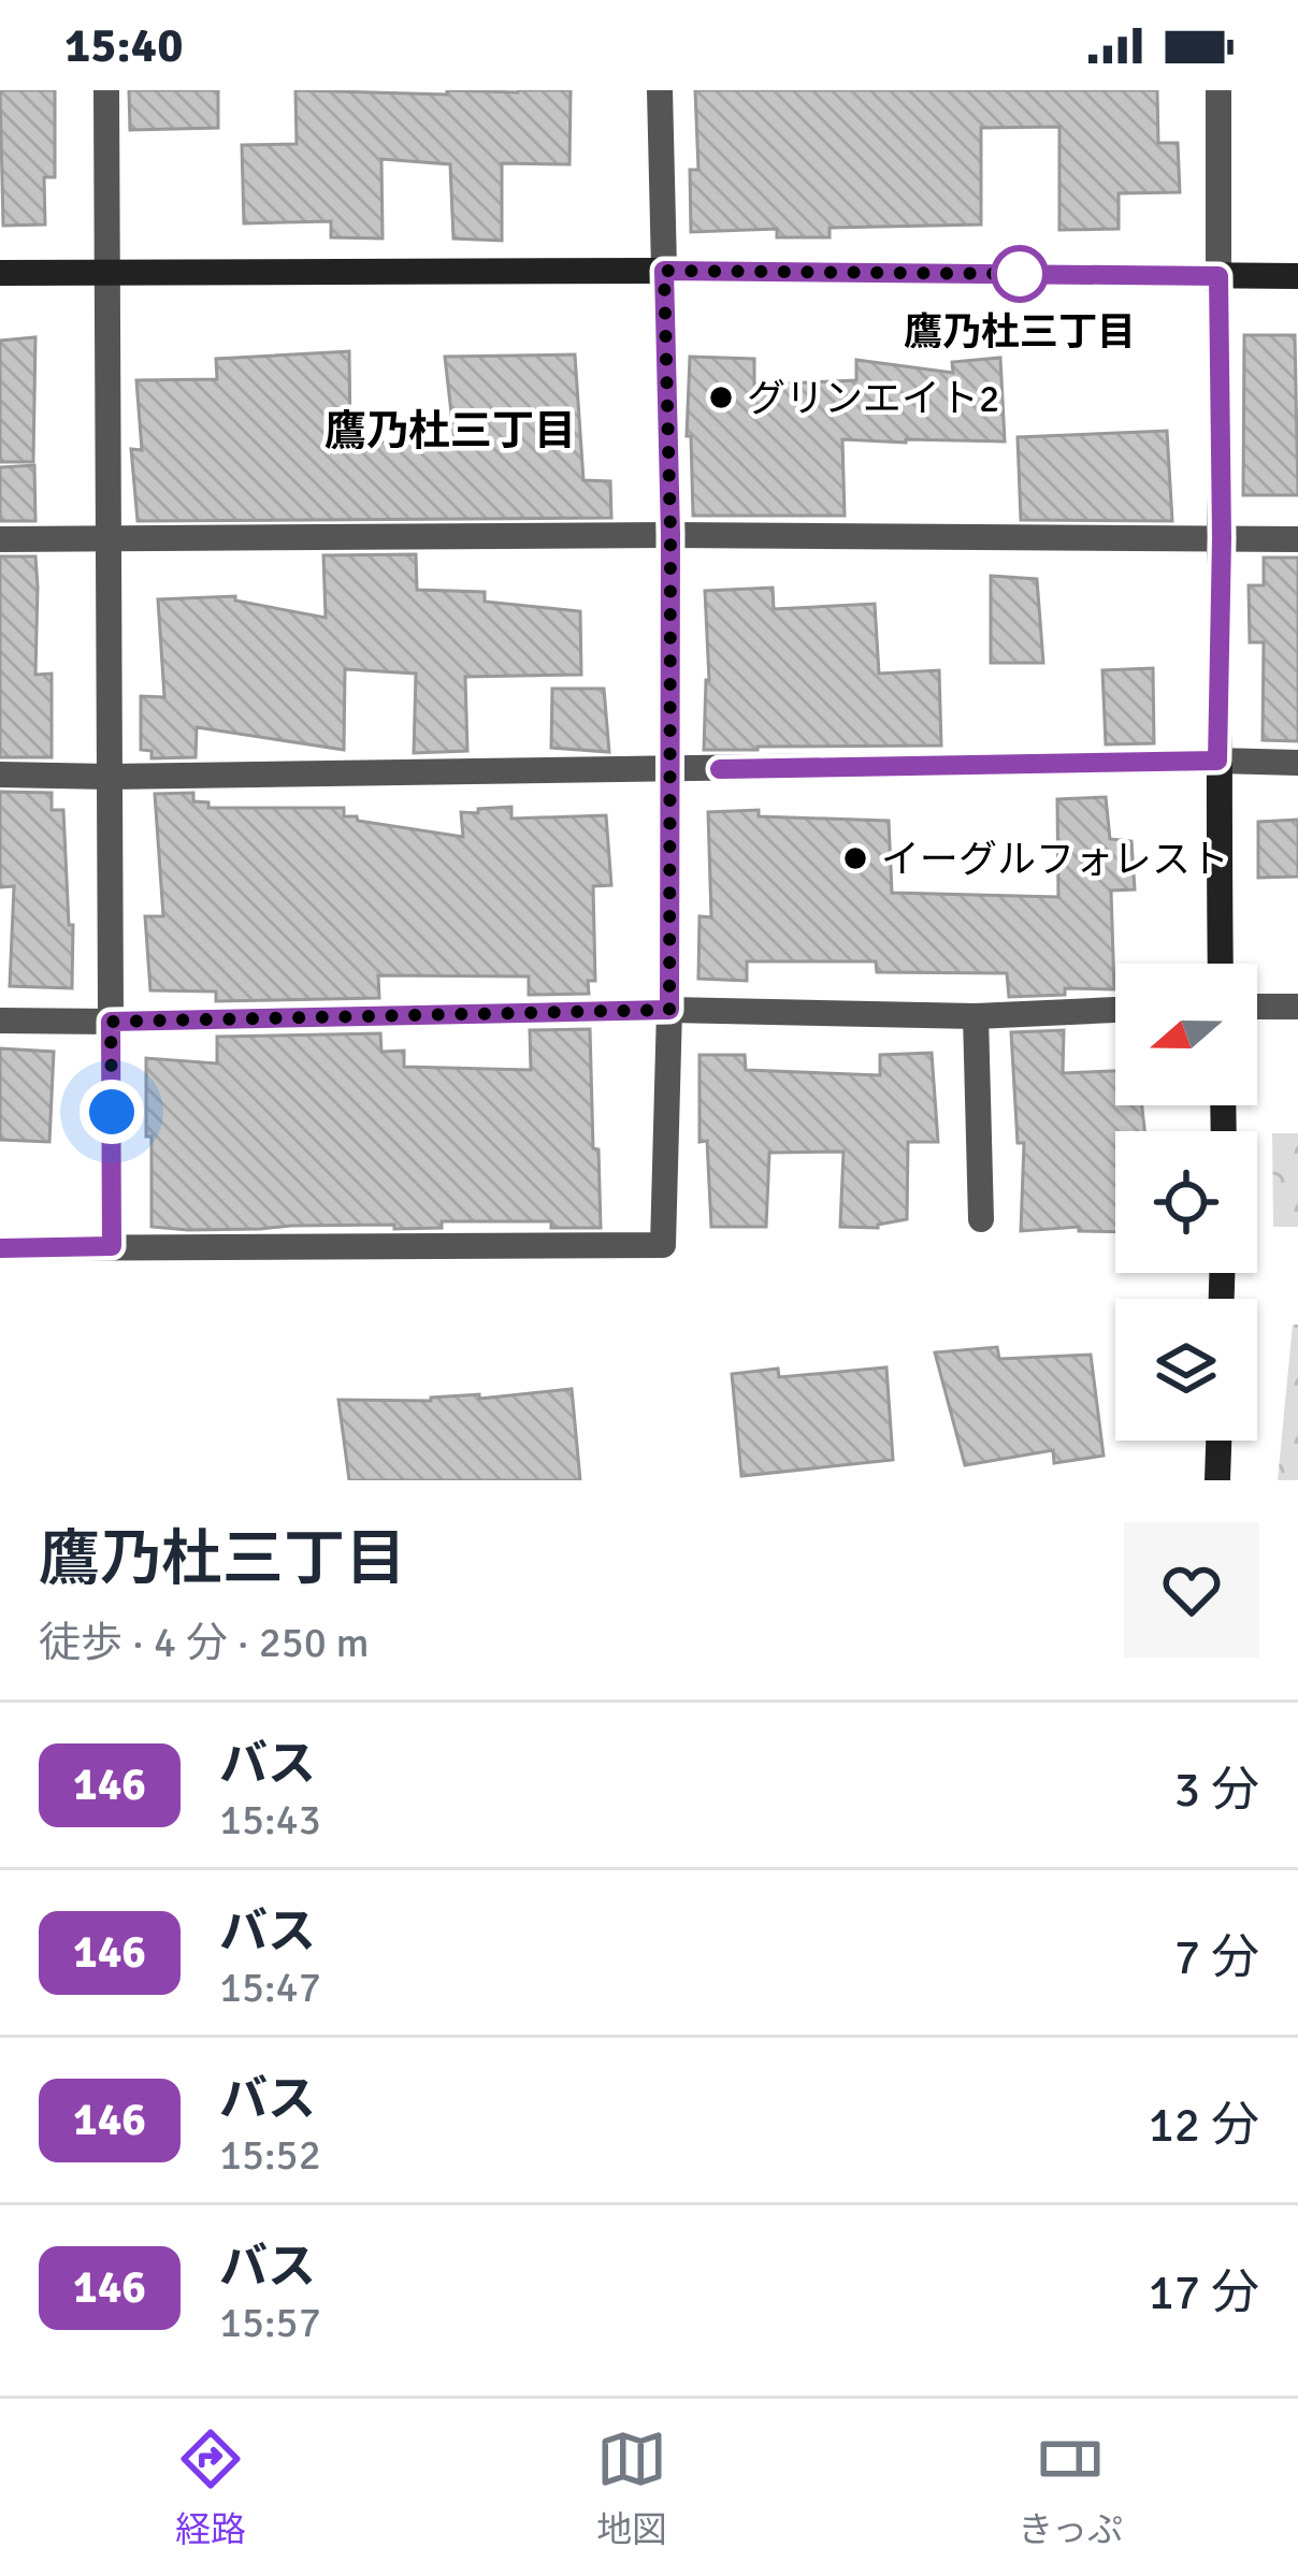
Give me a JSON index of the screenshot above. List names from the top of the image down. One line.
{"districts":["鷹乃杜三丁目"],"places":["鷹乃杜三丁目","グリンエイト2","イーグルフォレスト"],"lines":["bus line 146"],"north":"left","page":{"status":"15:40","heading":["鷹乃杜三丁目","徒歩 · 4 分 · 250 m"],"list":[{"mark":"146","name":"バス","note":"15:43","value":"3 分"},{"mark":"146","name":"バス","note":"15:47","value":"7 分"},{"mark":"146","name":"バス","note":"15:52","value":"12 分"},{"mark":"146","name":"バス","note":"15:57","value":"17 分"}],"tabs":["経路","地図","きっぷ"]}}
